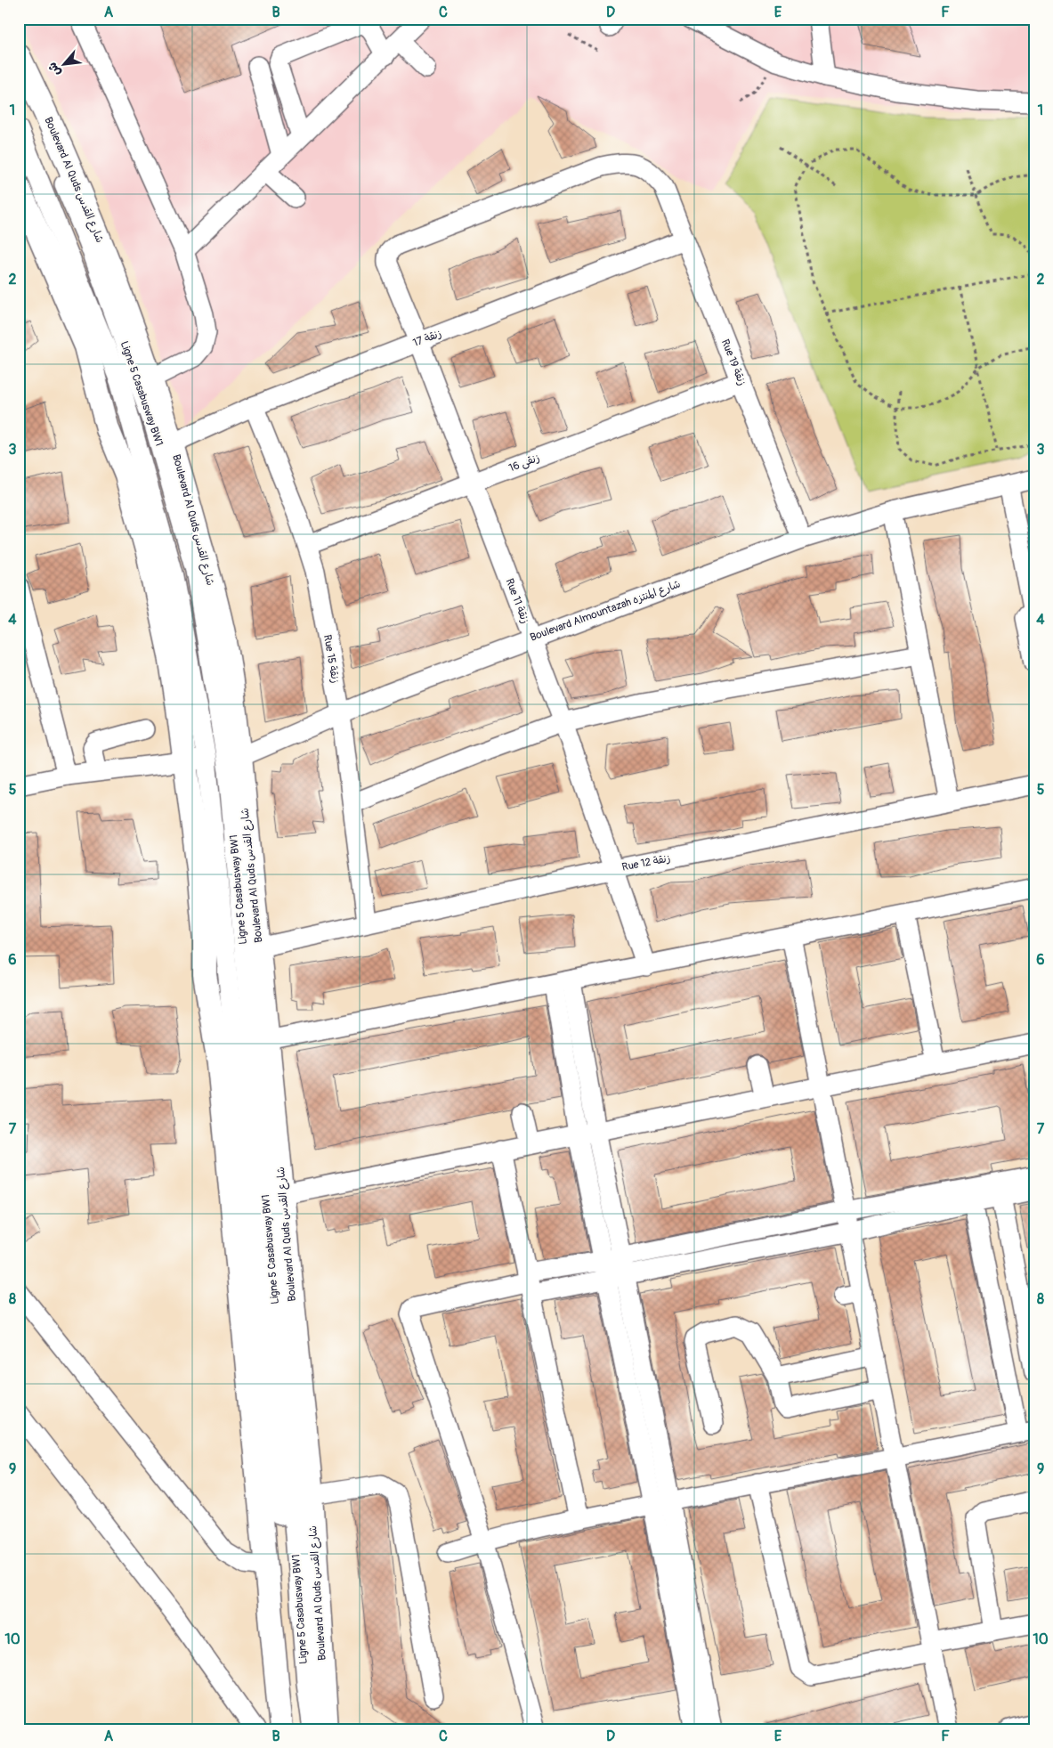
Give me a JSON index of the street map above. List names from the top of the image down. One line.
{"streets":{"main road":["Boulevard Al Quds شارع القدس"],"street":["زنقة 17","Rue 19 زنقة","Ligne 5 Casabusway BW1","زنقى 16","Rue 11 زنقة","Boulevard Almountazah شارع المنتزه","Rue 15 زنقة","Rue 12 زنقة"]},"crossings":[["Boulevard Al Quds شارع القدس","زنقة 17"],["Boulevard Al Quds شارع القدس","Ligne 5 Casabusway BW1"],["Boulevard Al Quds شارع القدس","Boulevard Almountazah شارع المنتزه"],["Boulevard Al Quds شارع القدس","Rue 12 زنقة"],["زنقة 17","Rue 19 زنقة"],["زنقة 17","Rue 11 زنقة"],["زنقة 17","Rue 15 زنقة"],["Rue 19 زنقة","زنقى 16"],["Rue 19 زنقة","Rue 11 زنقة"],["Rue 19 زنقة","Boulevard Almountazah شارع المنتزه"],["Ligne 5 Casabusway BW1","Boulevard Almountazah شارع المنتزه"],["زنقى 16","Rue 11 زنقة"],["زنقى 16","Rue 15 زنقة"],["Rue 11 زنقة","Boulevard Almountazah شارع المنتزه"],["Rue 11 زنقة","Rue 12 زنقة"],["Boulevard Almountazah شارع المنتزه","Rue 15 زنقة"],["Rue 15 زنقة","Rue 12 زنقة"]],"north":"bottom left","grid":{"columns":["A","B","C","D","E","F"],"rows":["1","2","3","4","5","6","7","8","9","10"]}}
